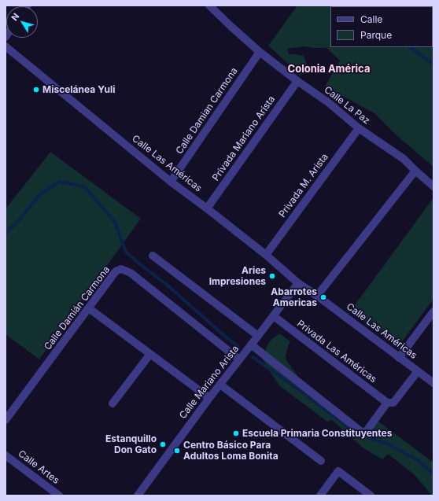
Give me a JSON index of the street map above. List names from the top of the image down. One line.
{"streets":{"street":["Calle La Paz","Calle Damian Carmona","Privada Mariano Arista","Calle Las Américas","Privada M. Arista","Calle Damián Carmona","Privada Las Américas","Calle Mariano Arista","Calle Artes"]},"crossings":[["Calle La Paz","Calle Damian Carmona"],["Calle La Paz","Privada Mariano Arista"],["Calle La Paz","Privada M. Arista"],["Calle Damian Carmona","Calle Las Américas"],["Privada Mariano Arista","Calle Las Américas"],["Calle Las Américas","Privada M. Arista"],["Calle Las Américas","Calle Mariano Arista"],["Calle Damián Carmona","Calle Mariano Arista"],["Privada Las Américas","Calle Mariano Arista"]],"districts":["Colonia América"],"places":["Miscelánea Yuli","Aries Impresiones","Abarrotes Americas","Escuela Primaria Constituyentes","Estanquillo Don Gato","Centro Básico Para Adultos Loma Bonita"],"legend":["Calle","Parque"],"north":"top left"}
